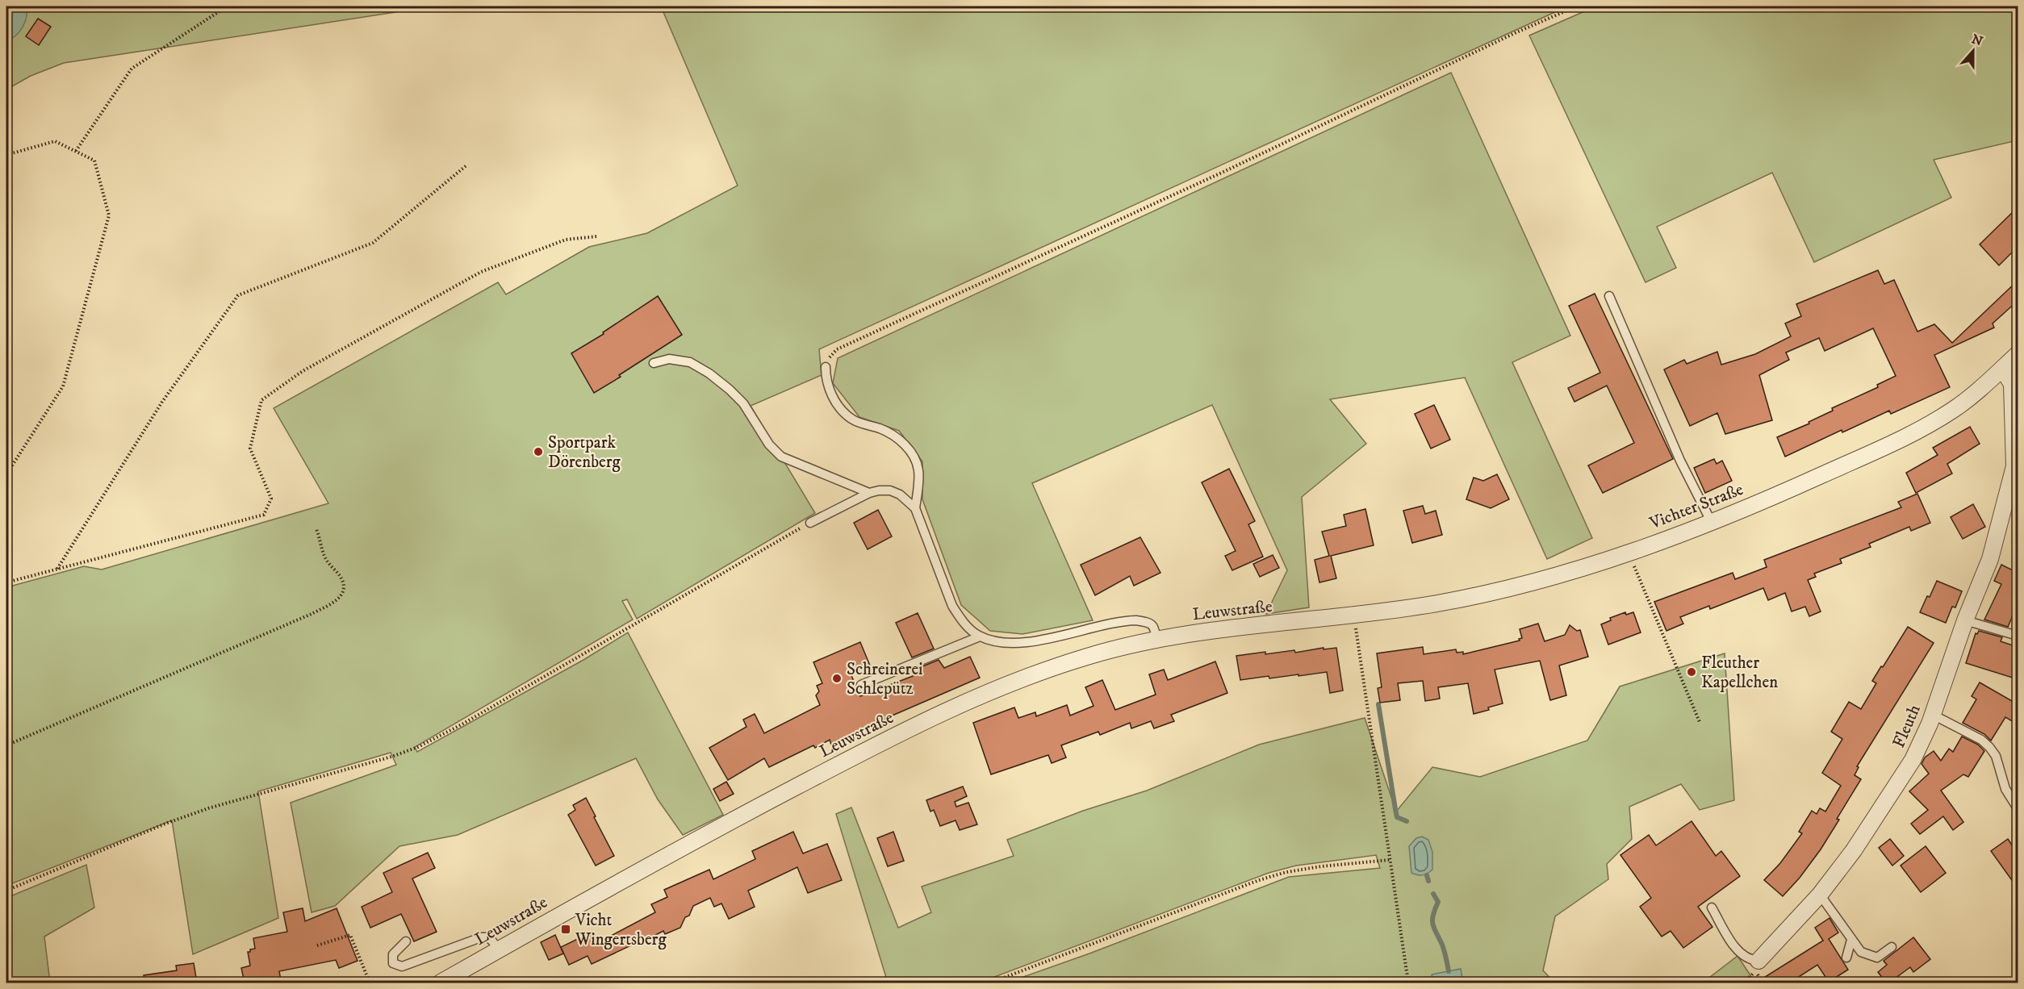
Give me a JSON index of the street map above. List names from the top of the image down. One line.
{"streets":{"street":["Vichter Straße","Leuwstraße","Fleuth"]},"crossings":[["Vichter Straße","Leuwstraße"],["Vichter Straße","Fleuth"]],"places":{"other":["Sportpark Dörenberg","Fleuther Kapellchen","Schreinerei Schlepütz"],"transit":["Vicht Wingertsberg"]},"north":"top"}
